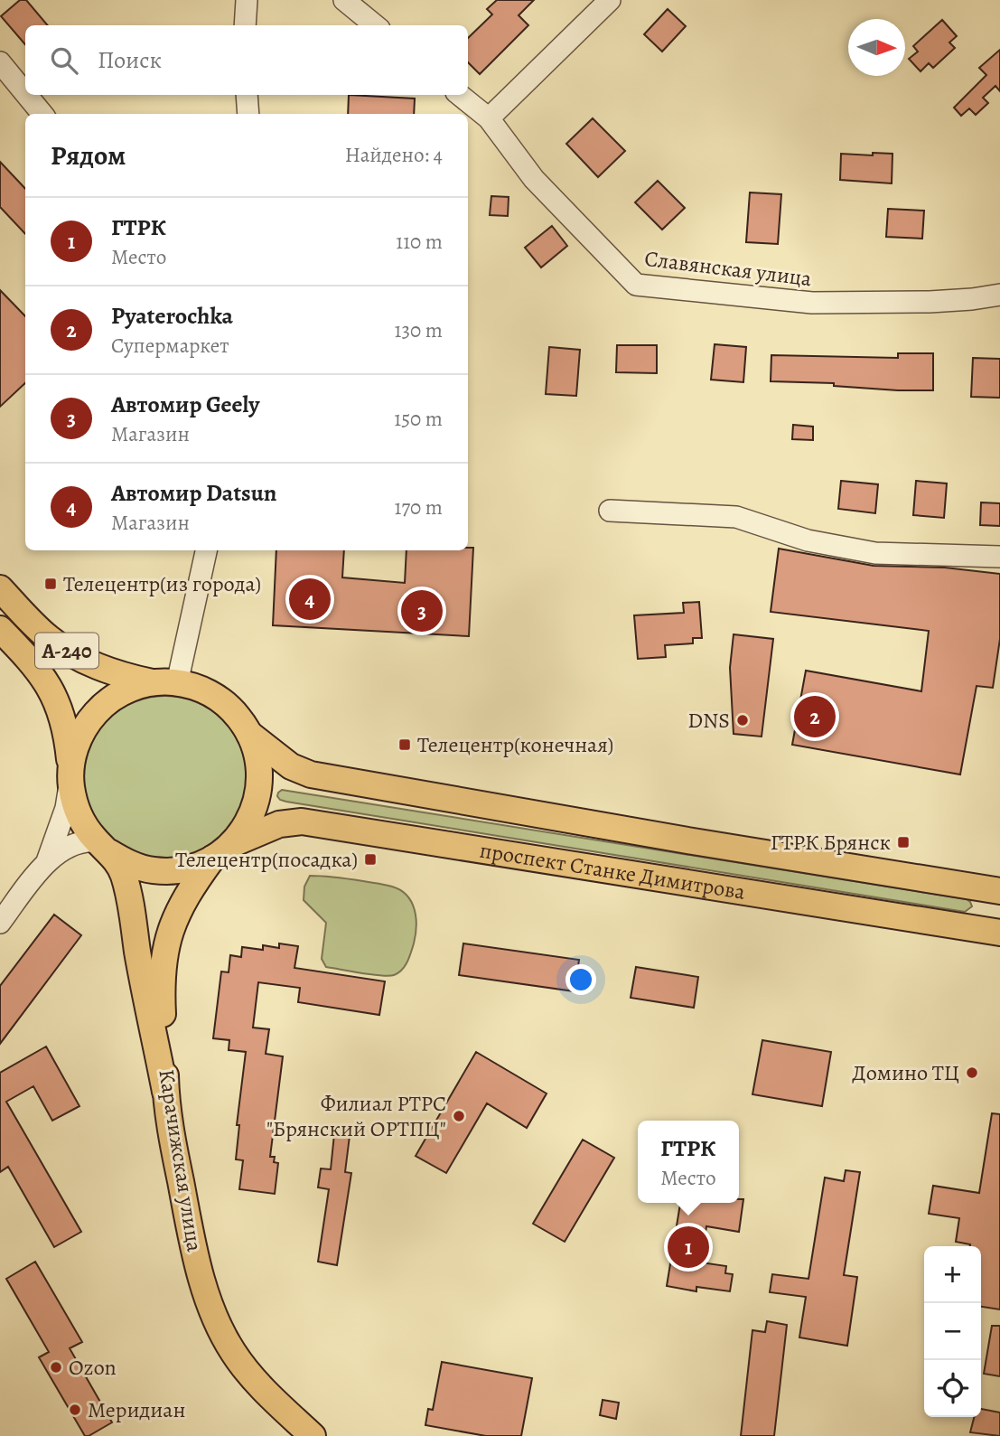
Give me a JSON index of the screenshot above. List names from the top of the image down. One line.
{"streets":{"main road":["А-240","проспект Станке Димитрова","Карачижская улица"],"street":["Славянская улица"]},"crossings":[["А-240","проспект Станке Димитрова"],["А-240","Карачижская улица"],["проспект Станке Димитрова","Карачижская улица"]],"places":{"transit":["Телецентр(из города)","Телецентр(конечная)","ГТРК Брянск","Телецентр(посадка)"],"other":["DNS","Домино ТЦ","Филиал РТРС \"Брянский ОРТПЦ\"","Ozon","Меридиан"]},"north":"right","page":{"search":"Поиск","heading":["Рядом","Найдено: 4"],"list":[{"mark":"1","name":"ГТРК","note":"Место","value":"110 m"},{"mark":"2","name":"Pyaterochka","note":"Супермаркет","value":"130 m"},{"mark":"3","name":"Автомир Geely","note":"Магазин","value":"150 m"},{"mark":"4","name":"Автомир Datsun","note":"Магазин","value":"170 m"}],"pins":["4","3","2","1"],"popup":["ГТРК","Место"],"map_buttons":["+","−"]}}
